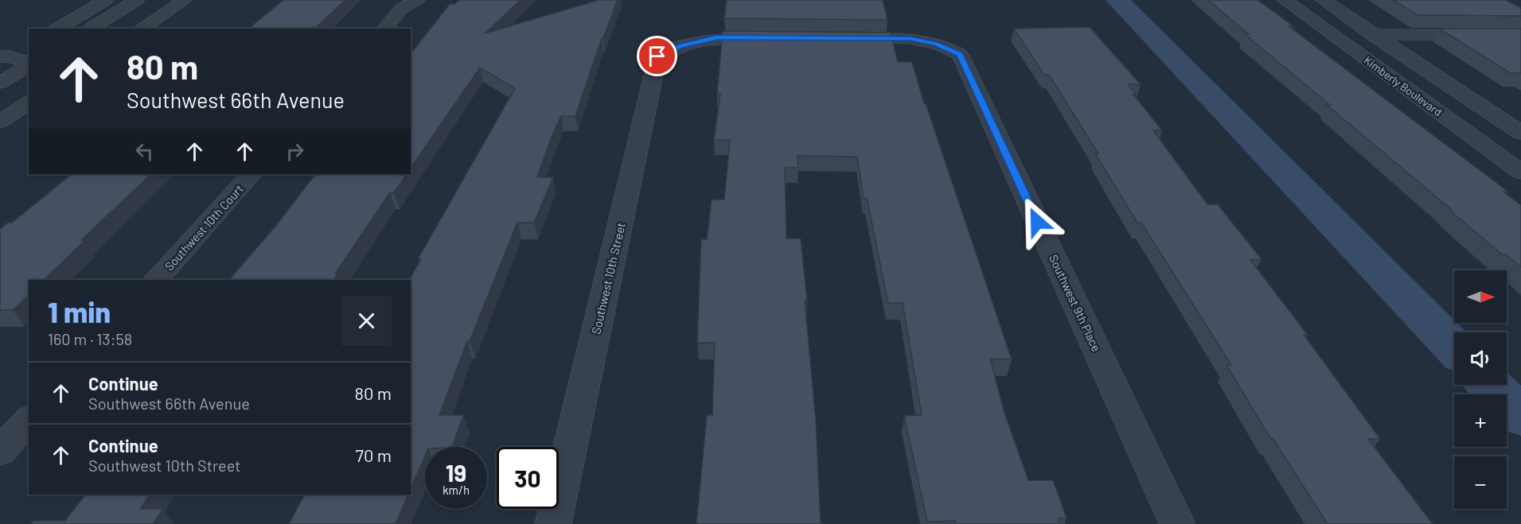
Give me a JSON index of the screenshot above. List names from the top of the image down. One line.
{"streets":{"street":["Kimberly Boulevard","Southwest 10th Court","Southwest 10th Street","Southwest 9th Place"]},"north":"right","page":{"turn":["80 m","Southwest 66th Avenue"],"map_buttons":["+","−"],"heading":["1 min","160 m · 13:58"],"list":[{"name":"Continue","note":"Southwest 66th Avenue","value":"80 m"},{"name":"Continue","note":"Southwest 10th Street","value":"70 m"}],"speed":"19 km/h","limit":"30"}}
